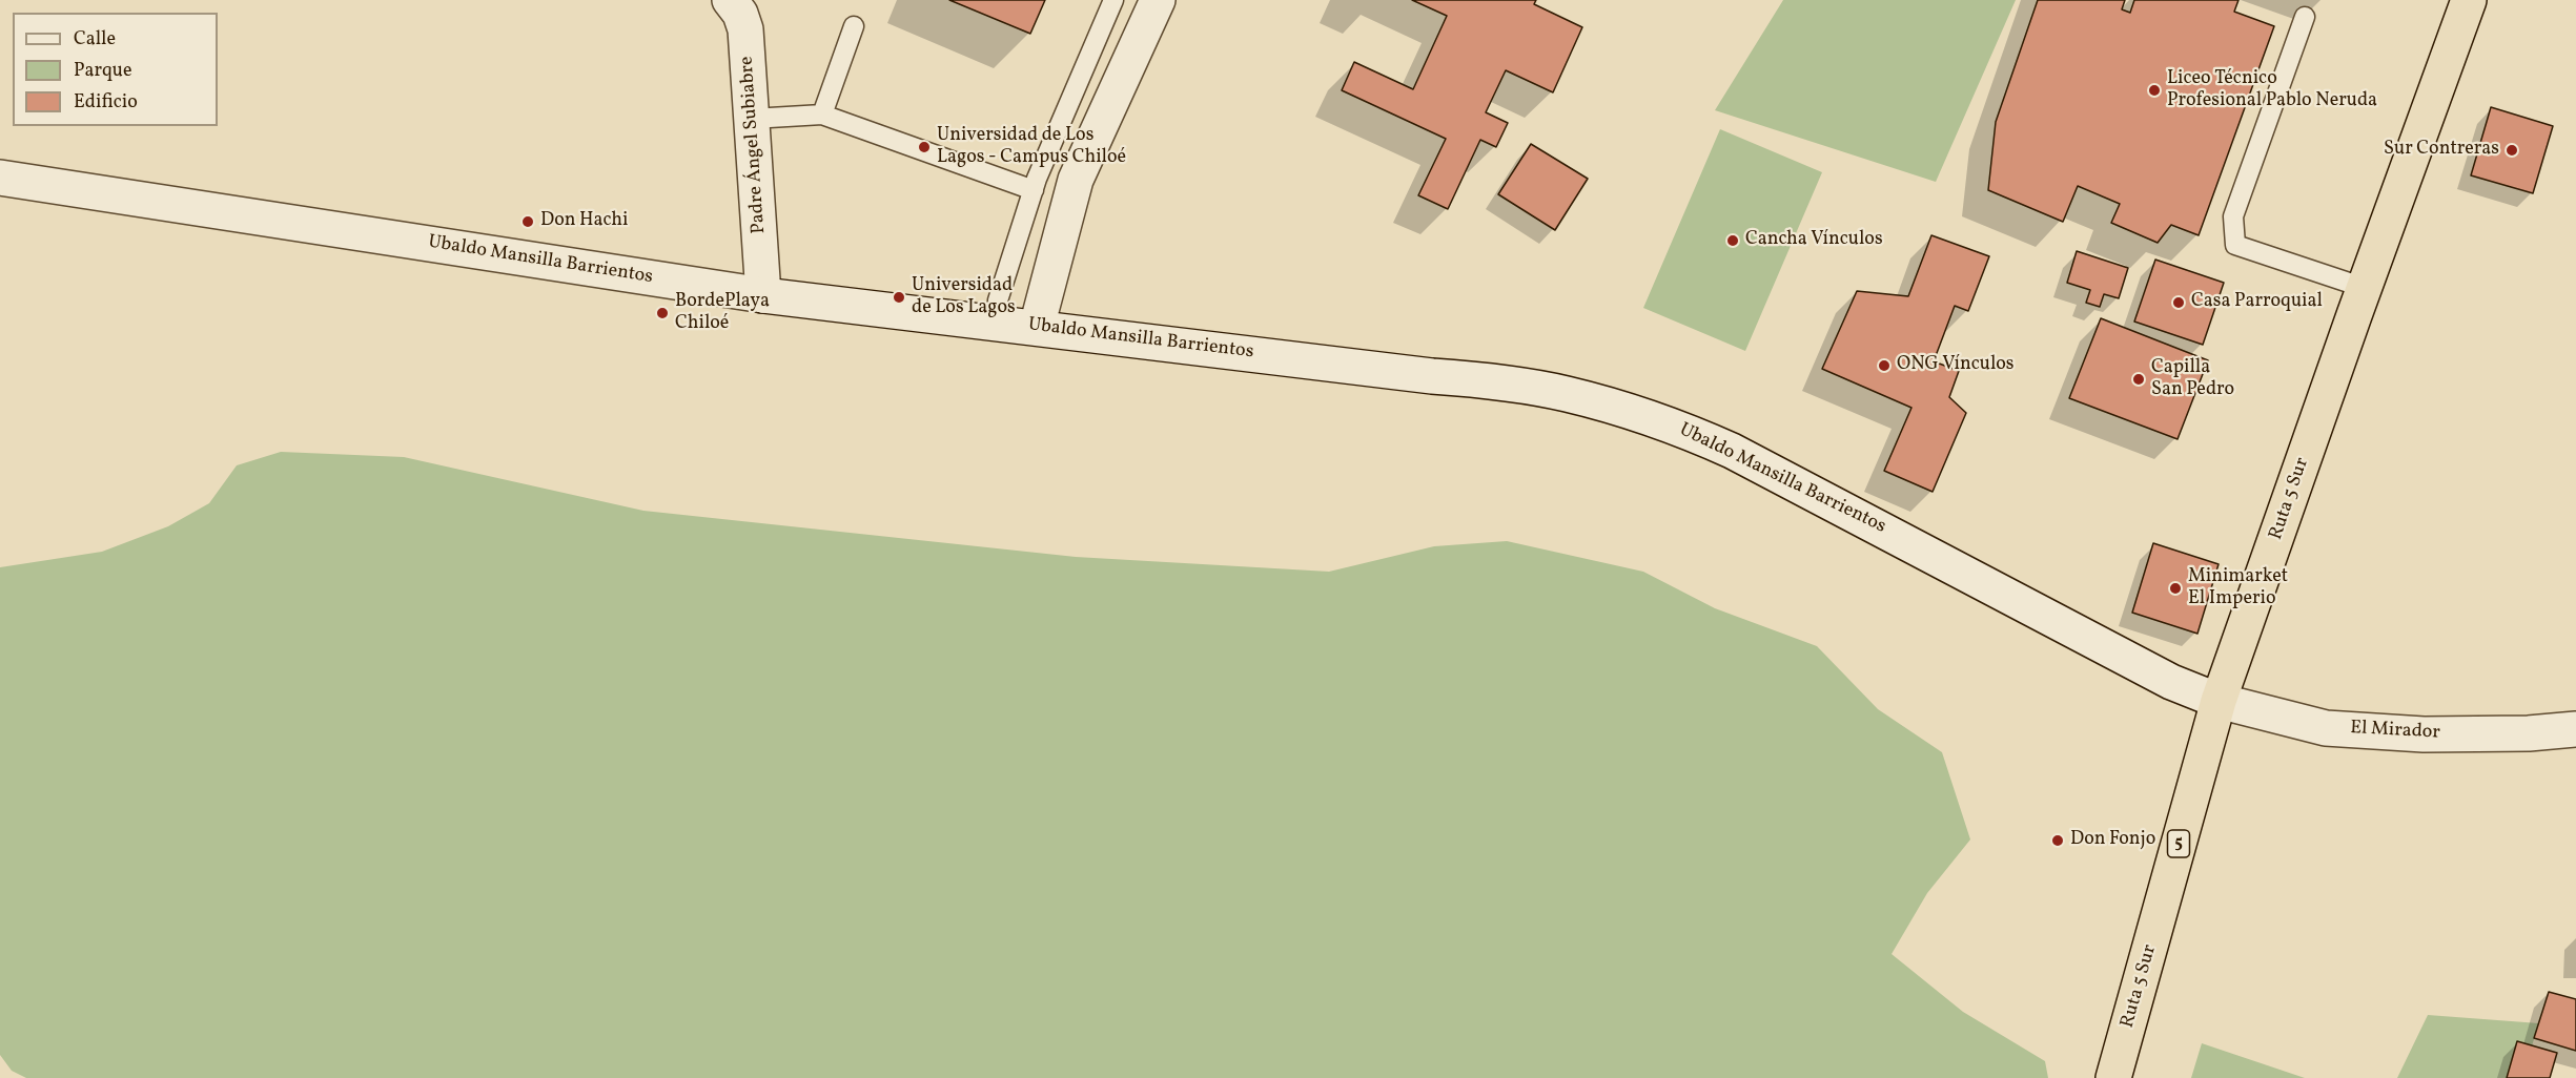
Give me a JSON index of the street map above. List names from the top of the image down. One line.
{"streets":{"highway":["Ruta 5 Sur","5"],"street":["Padre Ángel Subiabre","Ubaldo Mansilla Barrientos","El Mirador"]},"crossings":[["Padre Ángel Subiabre","Ubaldo Mansilla Barrientos"],["Ubaldo Mansilla Barrientos","Ruta 5 Sur"],["Ubaldo Mansilla Barrientos","El Mirador"],["Ruta 5 Sur","El Mirador"]],"places":["Liceo Técnico Profesional Pablo Neruda","Universidad de Los Lagos - Campus Chiloé","Sur Contreras","Don Hachi","Cancha Vínculos","Universidad de Los Lagos","Casa Parroquial","BordePlaya Chiloé","ONG Vínculos","Capilla San Pedro","Minimarket El Imperio","Don Fonjo"],"legend":["Calle","Parque","Edificio"]}
